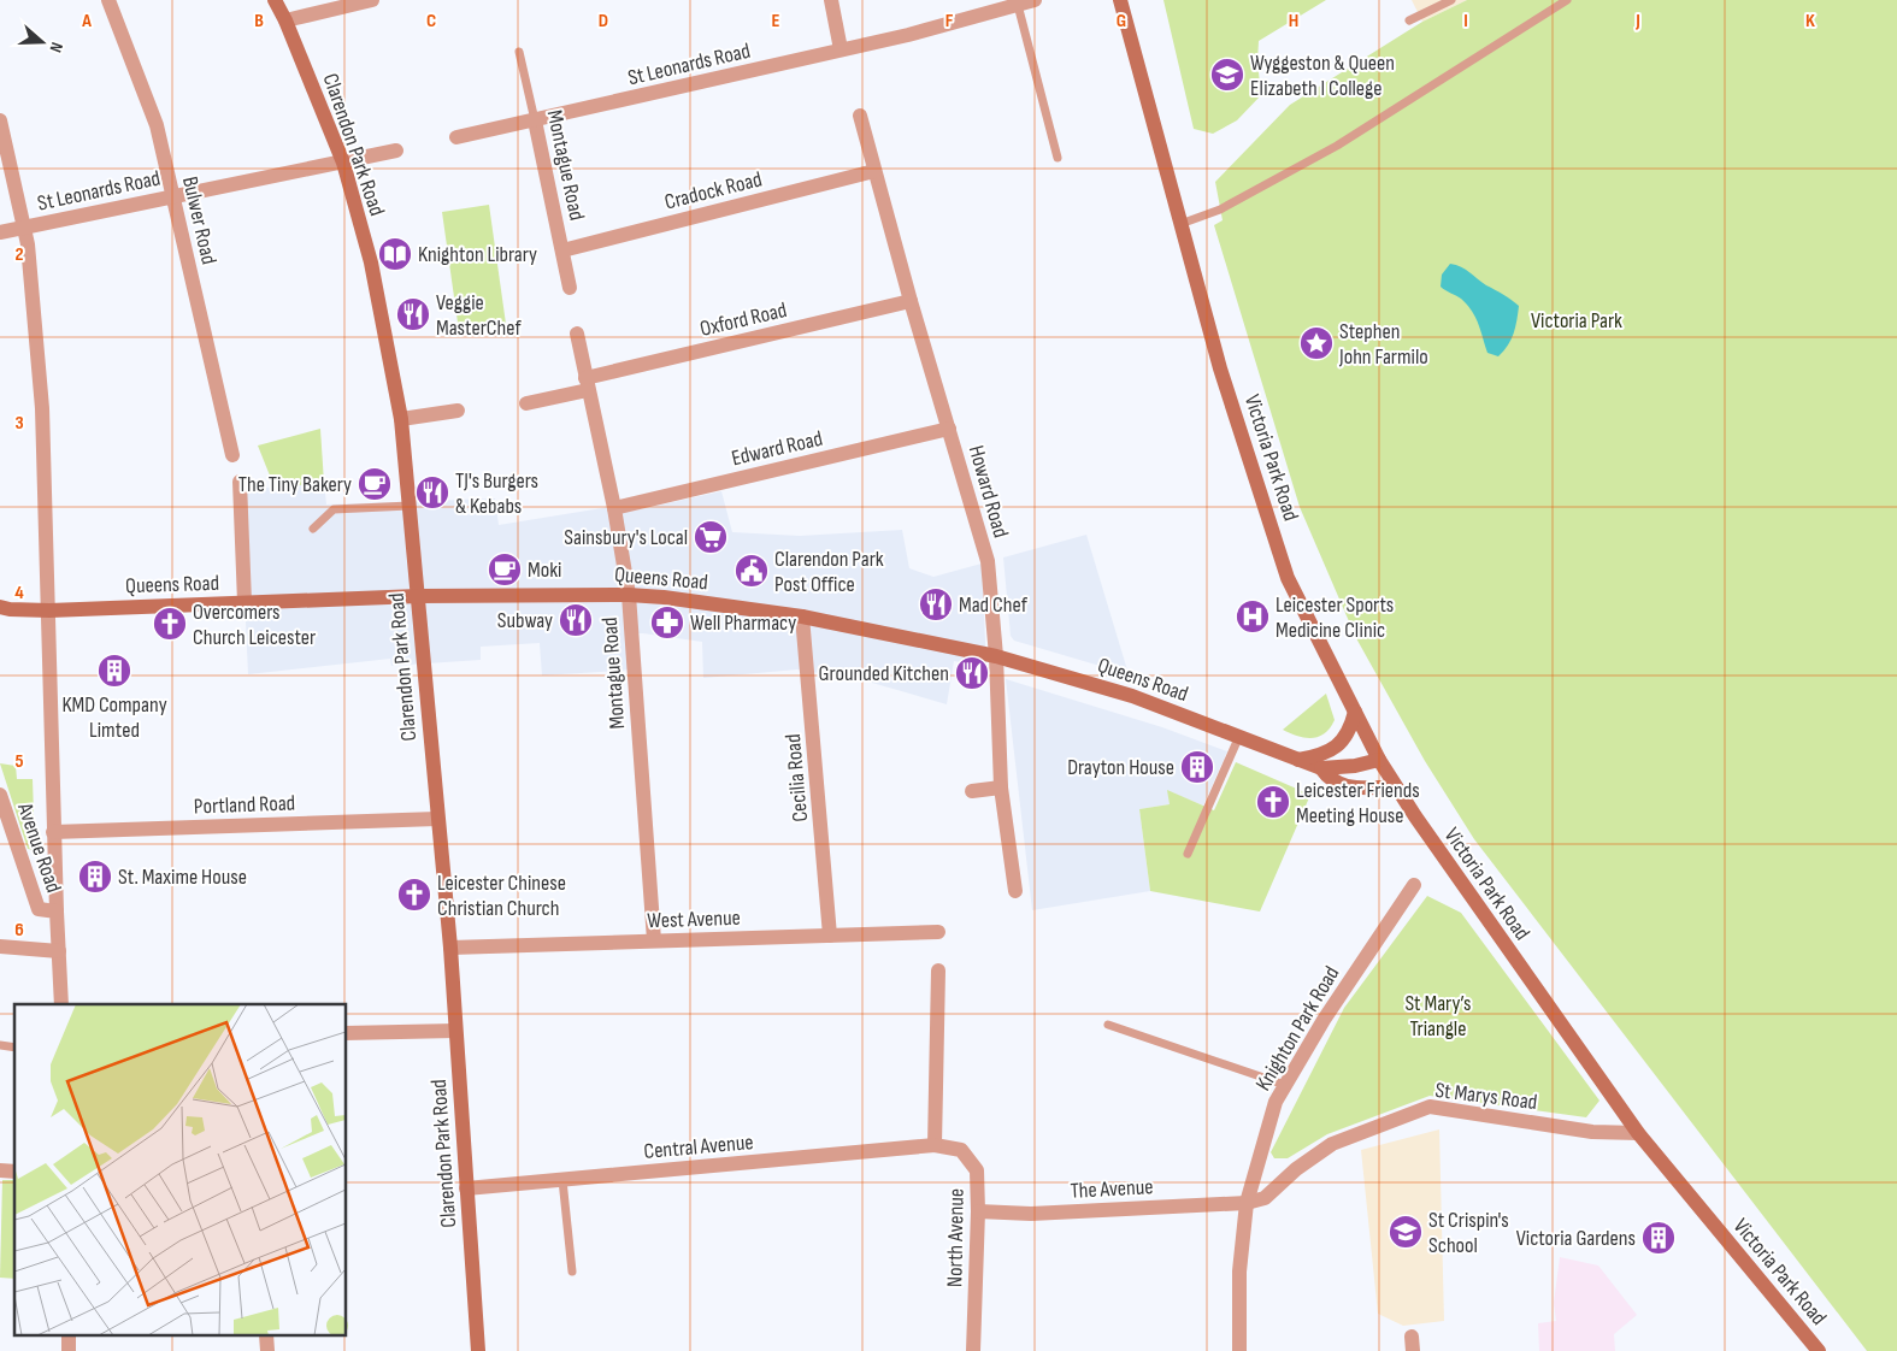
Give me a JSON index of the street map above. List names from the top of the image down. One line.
{"streets":{"street":["St Leonards Road","Clarendon Park Road","Montague Road","Cradock Road","Bulwer Road","Oxford Road","Edward Road","Victoria Park Road","Howard Road","Queens Road","Cecilia Road","Portland Road","Avenue Road","West Avenue","Knighton Park Road","St Marys Road","Central Avenue","The Avenue","North Avenue"]},"crossings":[["St Leonards Road","Clarendon Park Road"],["St Leonards Road","Montague Road"],["St Leonards Road","Bulwer Road"],["Clarendon Park Road","Queens Road"],["Clarendon Park Road","Portland Road"],["Clarendon Park Road","West Avenue"],["Clarendon Park Road","Central Avenue"],["Montague Road","Cradock Road"],["Montague Road","Oxford Road"],["Montague Road","Edward Road"],["Montague Road","Queens Road"],["Montague Road","West Avenue"],["Cradock Road","Howard Road"],["Oxford Road","Howard Road"],["Edward Road","Howard Road"],["Victoria Park Road","Queens Road"],["Victoria Park Road","St Marys Road"],["Howard Road","Queens Road"],["Queens Road","Cecilia Road"],["Cecilia Road","West Avenue"],["Knighton Park Road","St Marys Road"],["Knighton Park Road","The Avenue"],["St Marys Road","The Avenue"],["Central Avenue","North Avenue"],["The Avenue","North Avenue"]],"parks":["Victoria Park","St Mary’s Triangle"],"places":{"school or university":["Wyggeston & Queen Elizabeth I College","St Crispin's School"],"library":["Knighton Library"],"restaurant":["Veggie MasterChef","TJ's Burgers & Kebabs","Mad Chef","Subway","Grounded Kitchen"],"place":["Stephen John Farmilo"],"cafe":["The Tiny Bakery","Moki"],"supermarket":["Sainsbury's Local"],"public building":["Clarendon Park Post Office"],"hospital":["Leicester Sports Medicine Clinic"],"pharmacy":["Well Pharmacy"],"church":["Overcomers Church Leicester","Leicester Friends Meeting House","Leicester Chinese Christian Church"],"building":["KMD Company Limted","Drayton House","St. Maxime House","Victoria Gardens"]},"north":"right","grid":{"columns":["A","B","C","D","E","F","G","H","I","J","K"],"rows":["2","3","4","5","6"]}}
